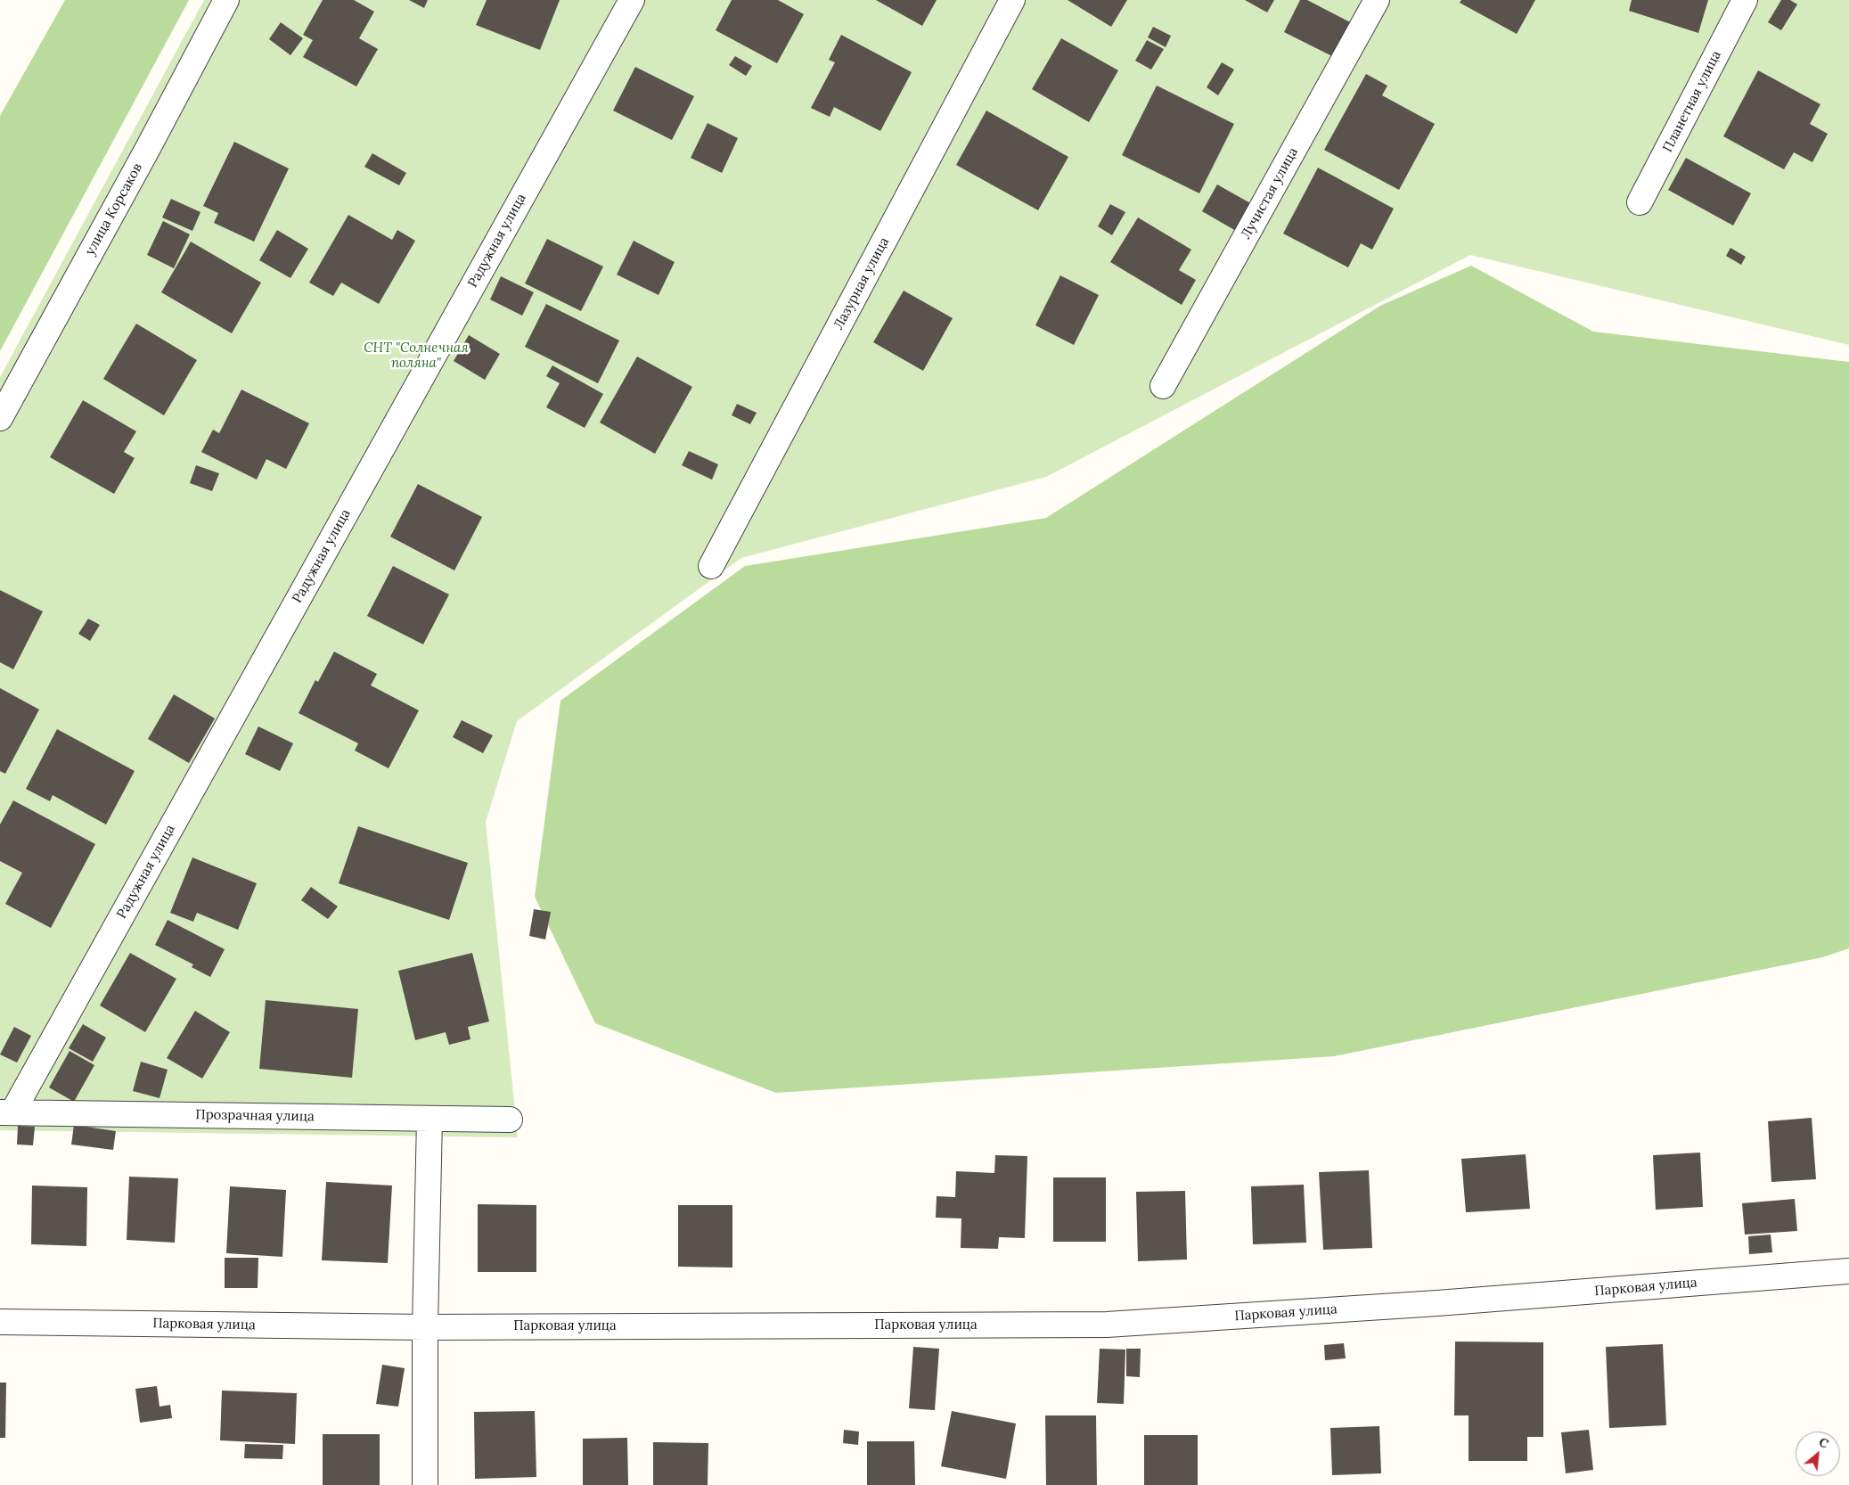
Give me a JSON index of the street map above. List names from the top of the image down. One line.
{"streets":{"street":["Планетная улица","Лучистая улица","улица Корсаков","Радужная улица","Лазурная улица","Прозрачная улица","Парковая улица"]},"crossings":[["Радужная улица","Прозрачная улица"]],"parks":["СНТ \"Солнечная поляна\""],"north":"top right"}
